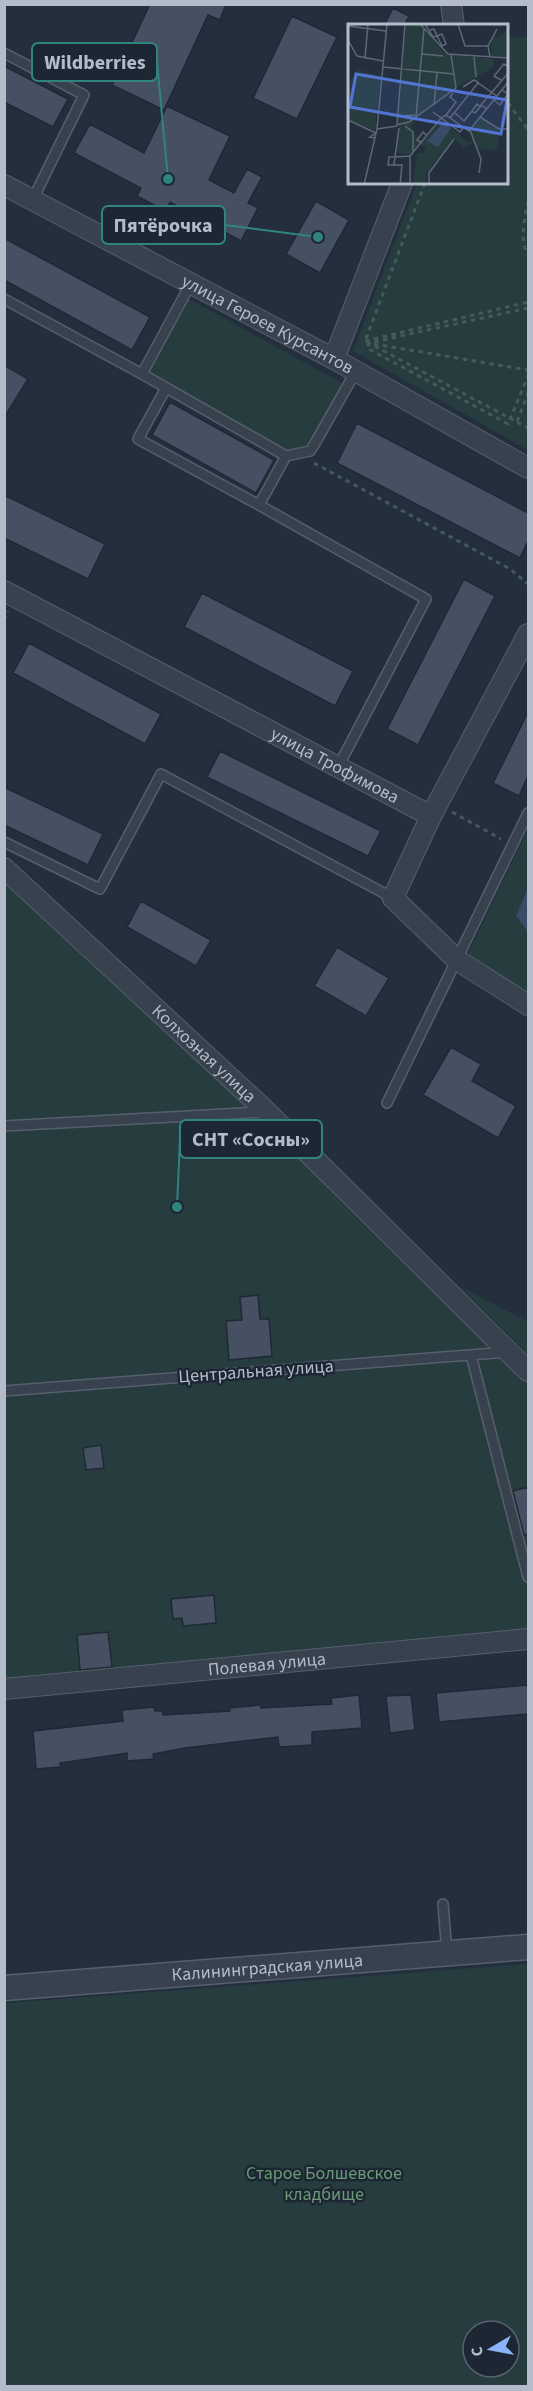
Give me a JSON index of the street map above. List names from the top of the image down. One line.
{"streets":{"street":["улица Героев Курсантов","улица Трофимова","Колхозная улица","Полевая улица","Калининградская улица"],"lane":["Центральная улица"]},"crossings":[["Колхозная улица","Центральная улица"]],"parks":["Старое Болшевское кладбище"],"places":["Wildberries","Пятёрочка","СНТ «Сосны»"],"north":"left"}
